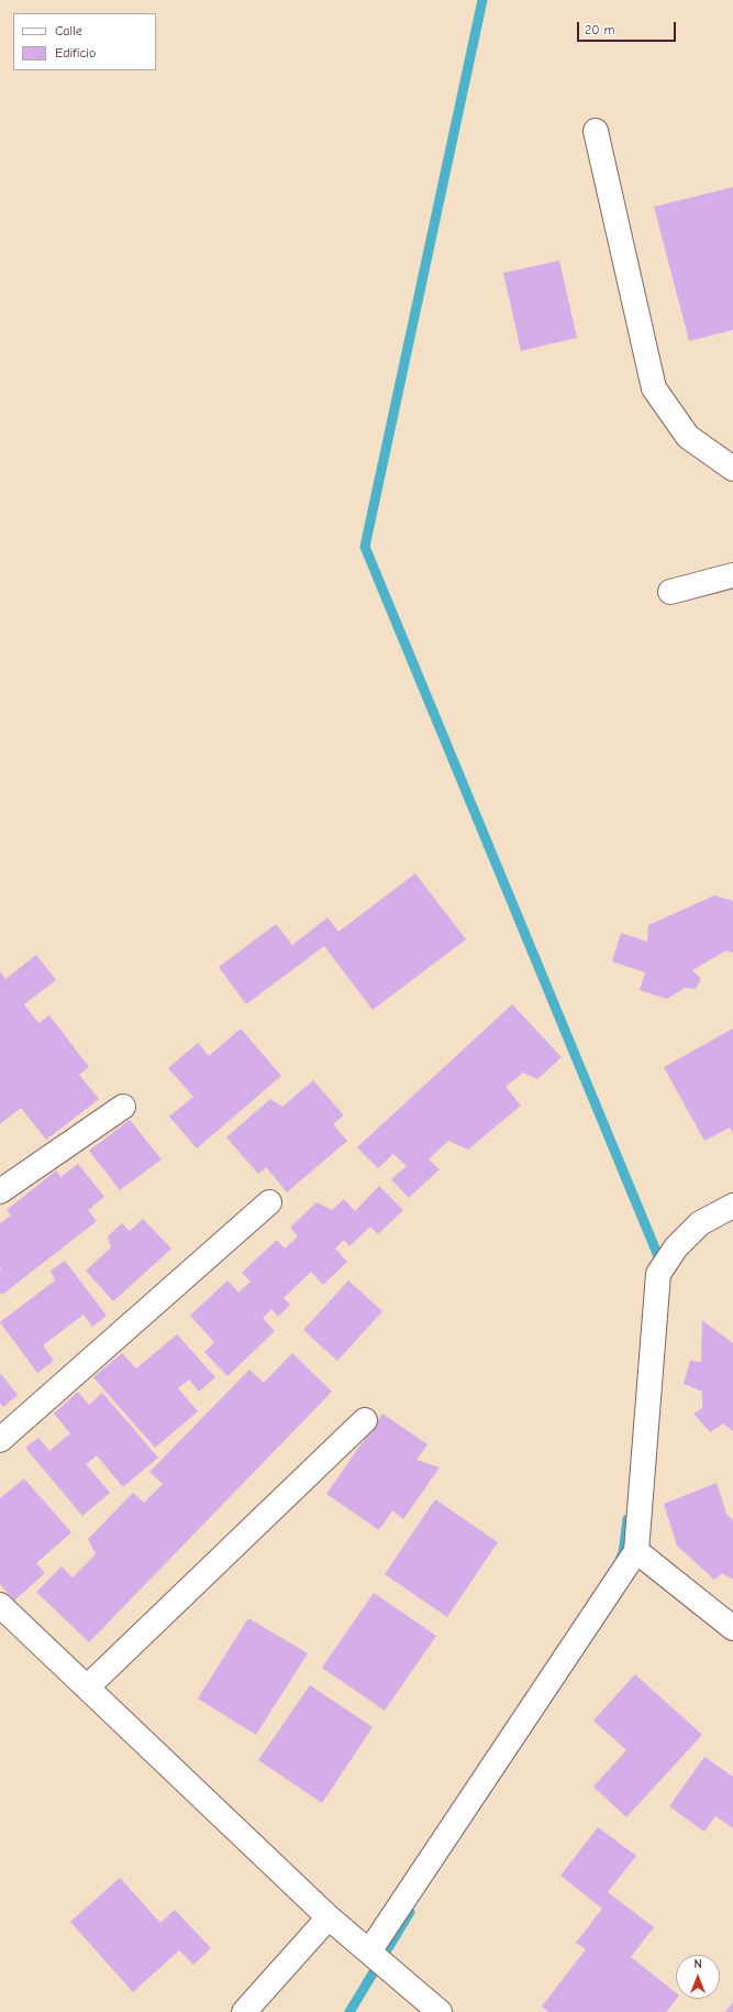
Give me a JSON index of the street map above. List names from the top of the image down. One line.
{"legend":["Calle","Edificio"],"scale_bar":"20 m","north":"top"}
